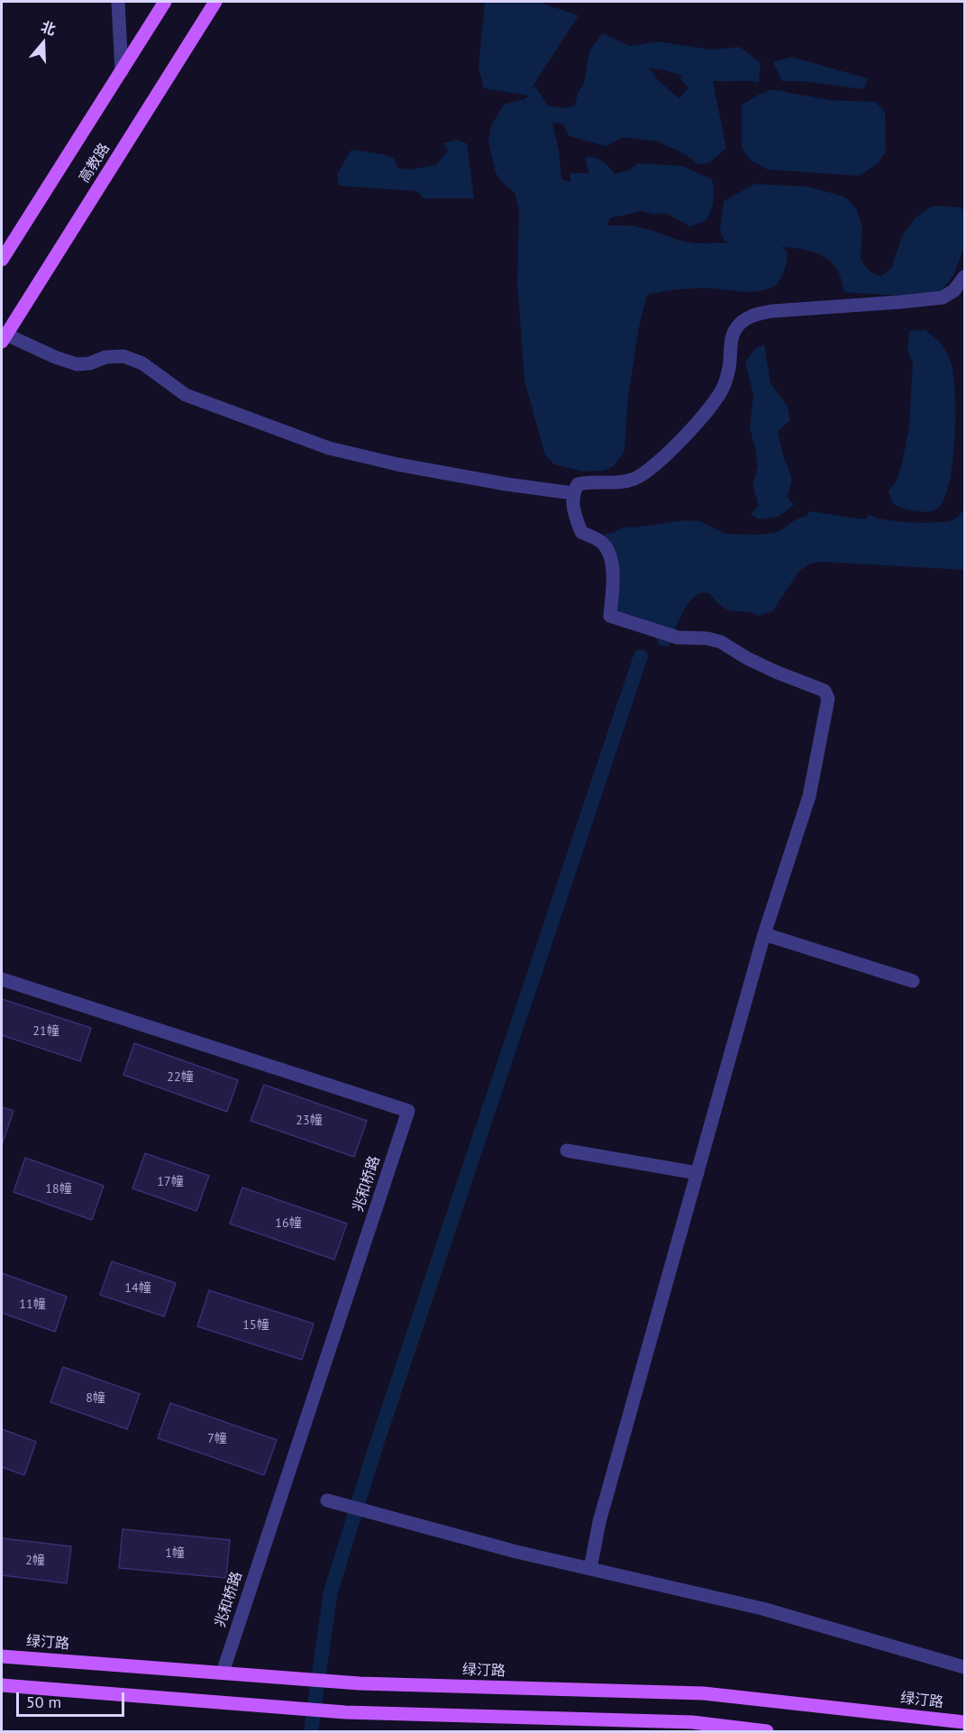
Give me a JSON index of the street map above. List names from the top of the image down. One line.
{"streets":{"main road":["高教路","绿汀路"],"street":["兆和桥路"]},"crossings":[["兆和桥路","绿汀路"]],"house_numbers":["21幢","22幢","23幢","17幢","18幢","16幢","14幢","11幢","15幢","8幢","7幢","1幢","2幢"],"scale_bar":"50 m","north":"top"}
